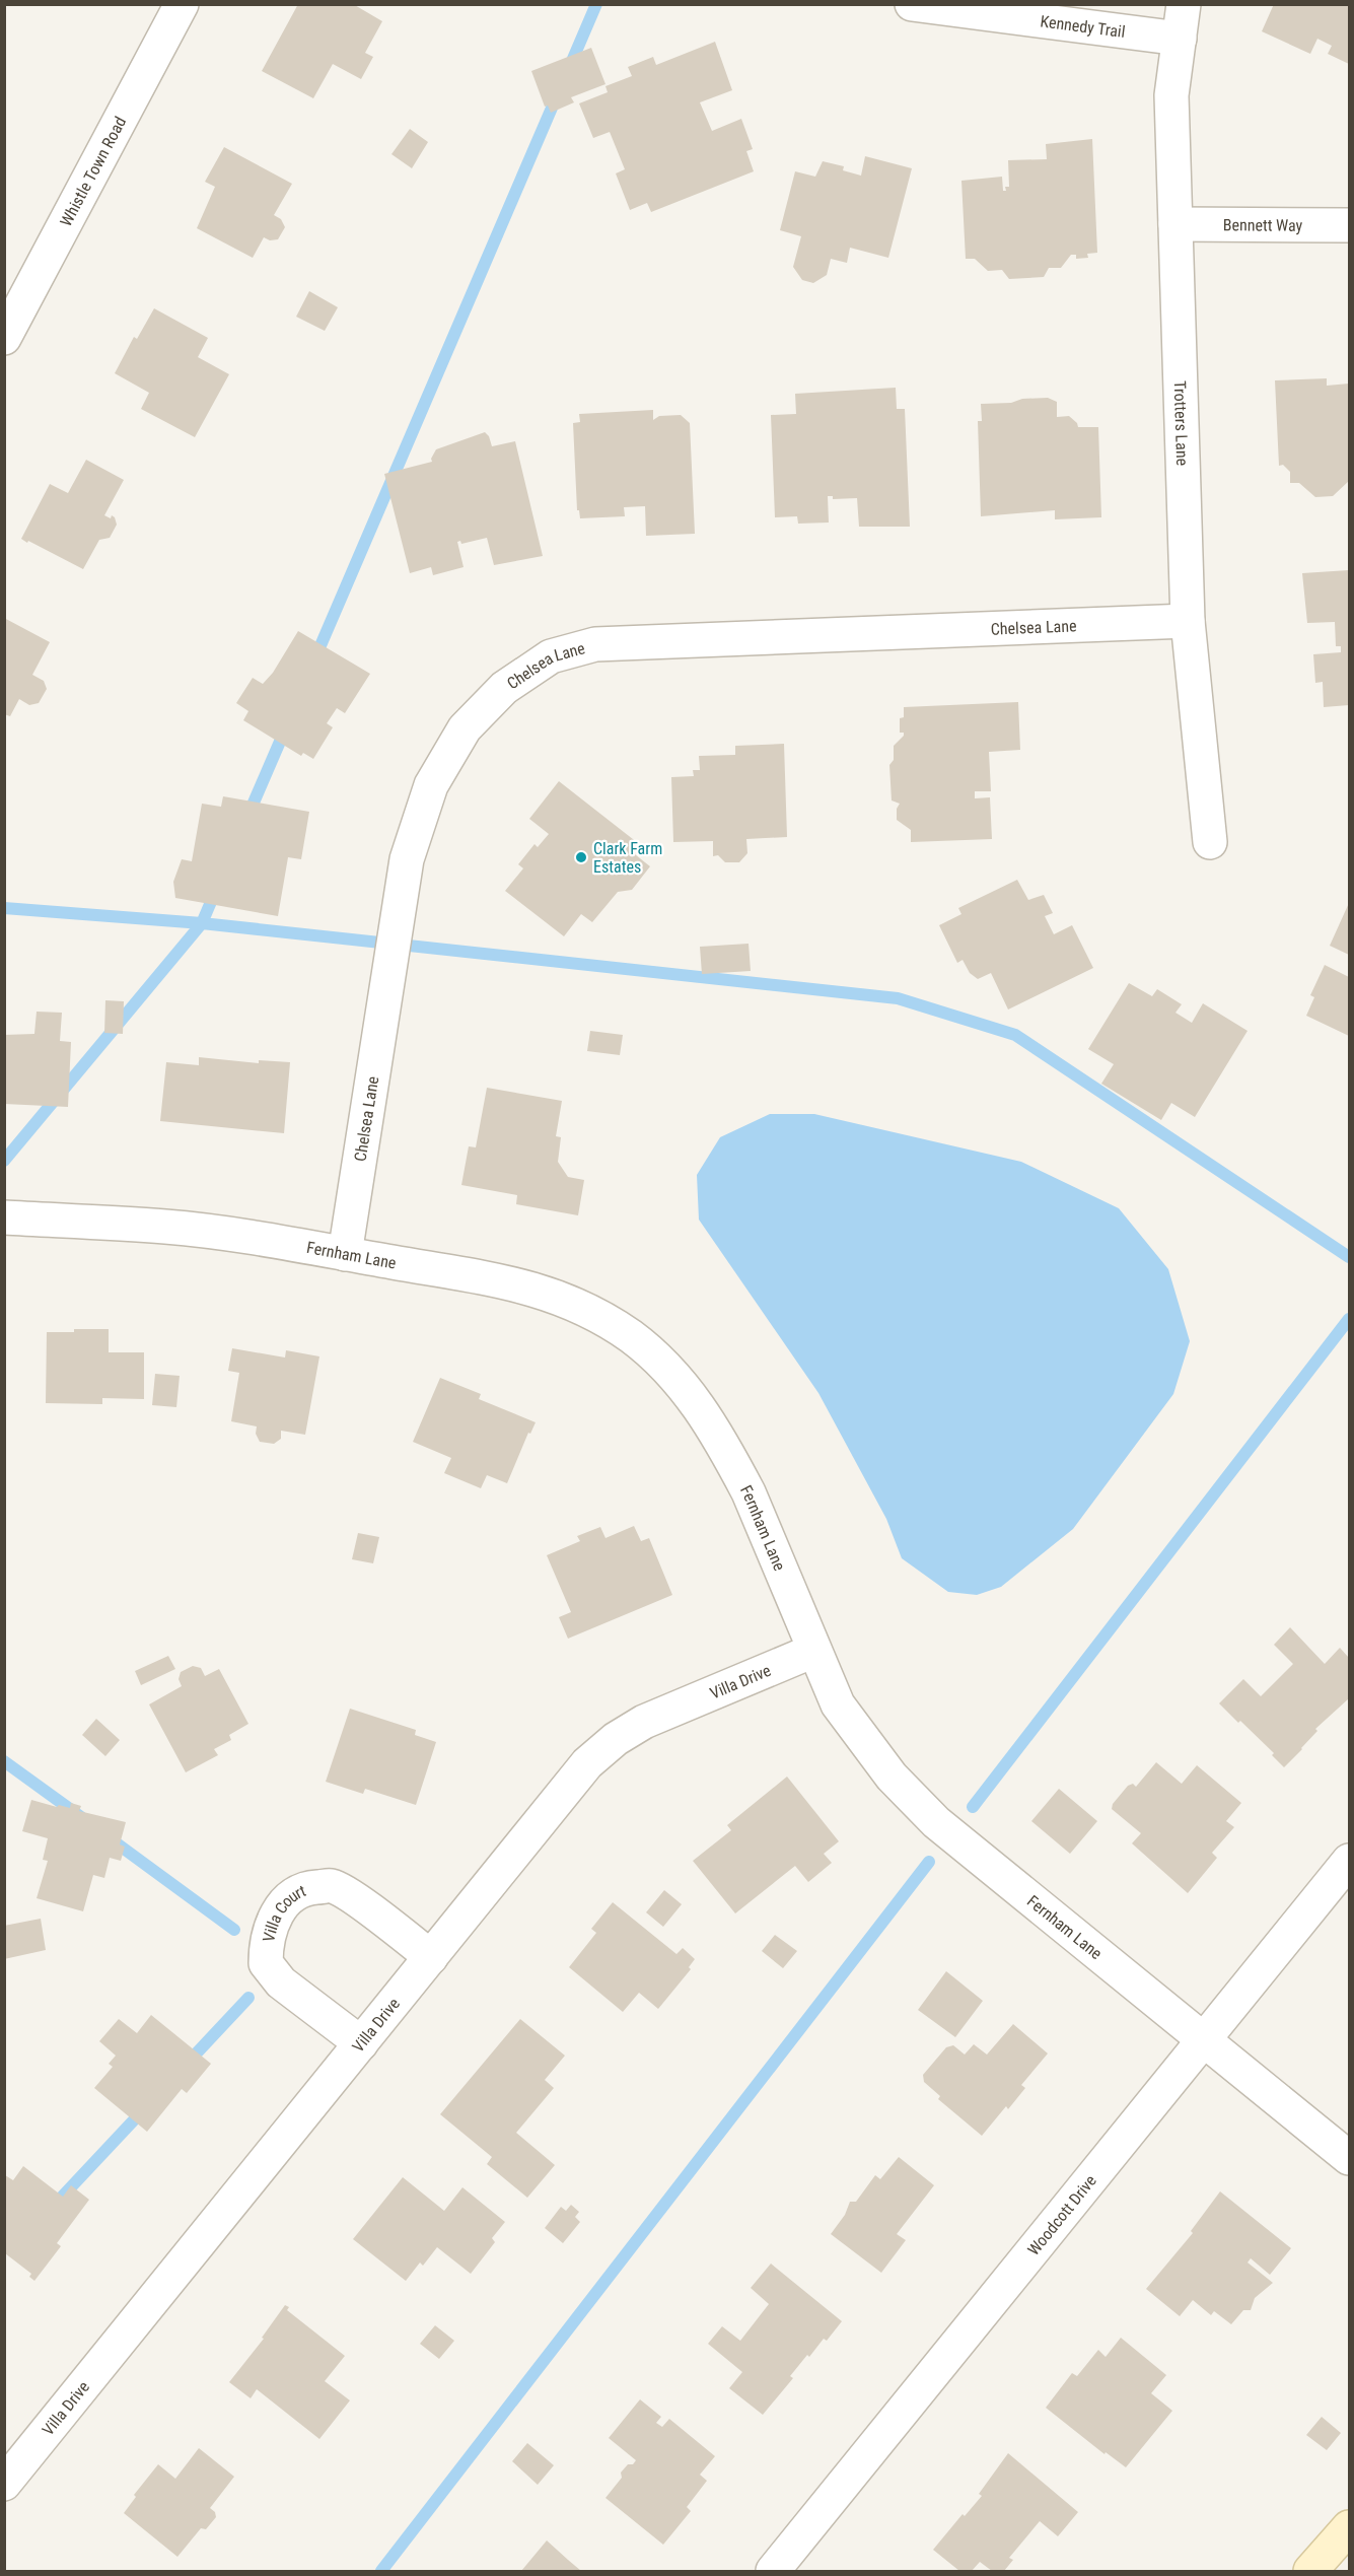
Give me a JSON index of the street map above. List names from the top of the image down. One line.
{"streets":{"street":["Kennedy Trail","Whistle Town Road","Bennett Way","Trotters Lane","Chelsea Lane","Fernham Lane","Villa Drive","Villa Court","Woodcott Drive"]},"crossings":[["Kennedy Trail","Trotters Lane"],["Bennett Way","Trotters Lane"],["Trotters Lane","Chelsea Lane"],["Chelsea Lane","Fernham Lane"],["Fernham Lane","Villa Drive"],["Fernham Lane","Woodcott Drive"],["Villa Drive","Villa Court"]],"places":["Clark Farm Estates"]}
